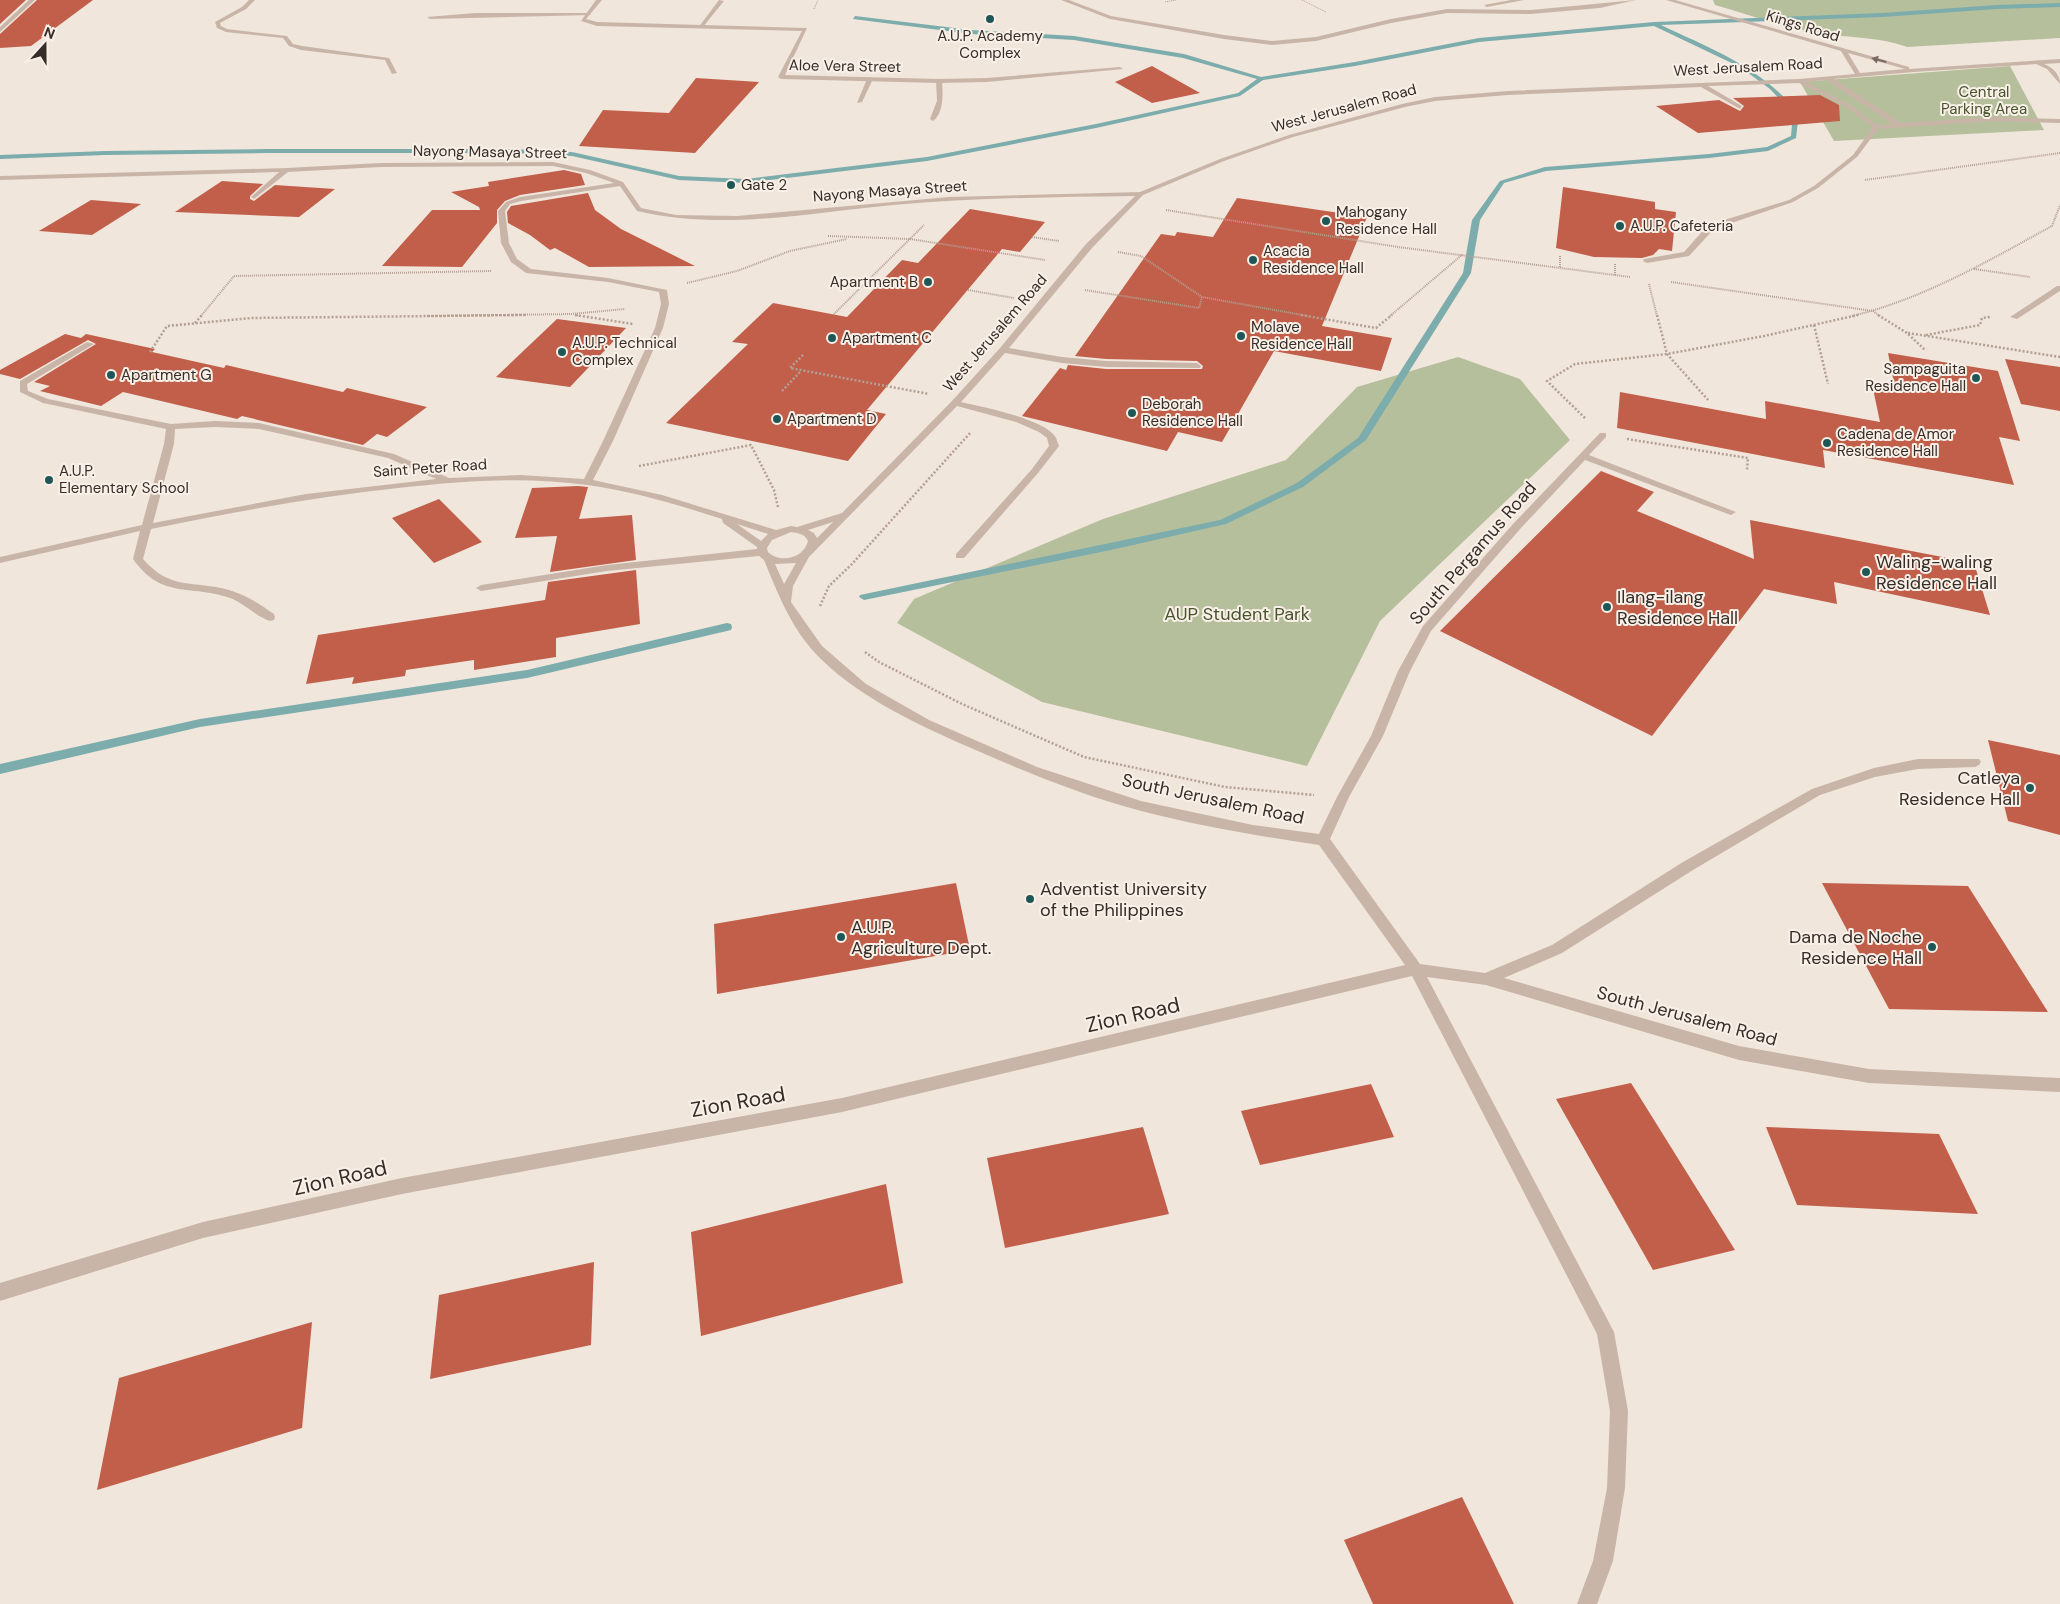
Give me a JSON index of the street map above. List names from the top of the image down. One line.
{"streets":{"street":["Kings Road","Aloe Vera Street","West Jerusalem Road","Nayong Masaya Street","Saint Peter Road","South Pergamus Road","South Jerusalem Road","Zion Road"]},"crossings":[["Kings Road","West Jerusalem Road"],["West Jerusalem Road","Nayong Masaya Street"],["West Jerusalem Road","Saint Peter Road"],["West Jerusalem Road","South Jerusalem Road"],["Saint Peter Road","South Jerusalem Road"],["South Pergamus Road","South Jerusalem Road"],["South Jerusalem Road","Zion Road"]],"parks":["Central Parking Area","AUP Student Park"],"places":["A.U.P. Academy Complex","Gate 2","Mahogany Residence Hall","A.U.P. Cafeteria","Acacia Residence Hall","Apartment B","Molave Residence Hall","Apartment C","A.U.P. Technical Complex","Apartment G","Sampaguita Residence Hall","Deborah Residence Hall","Apartment D","Cadena de Amor Residence Hall","A.U.P. Elementary School","Waling-waling Residence Hall","Ilang-ilang Residence Hall","Catleya Residence Hall","Adventist University of the Philippines","A.U.P. Agriculture Dept.","Dama de Noche Residence Hall"],"north":"top"}
